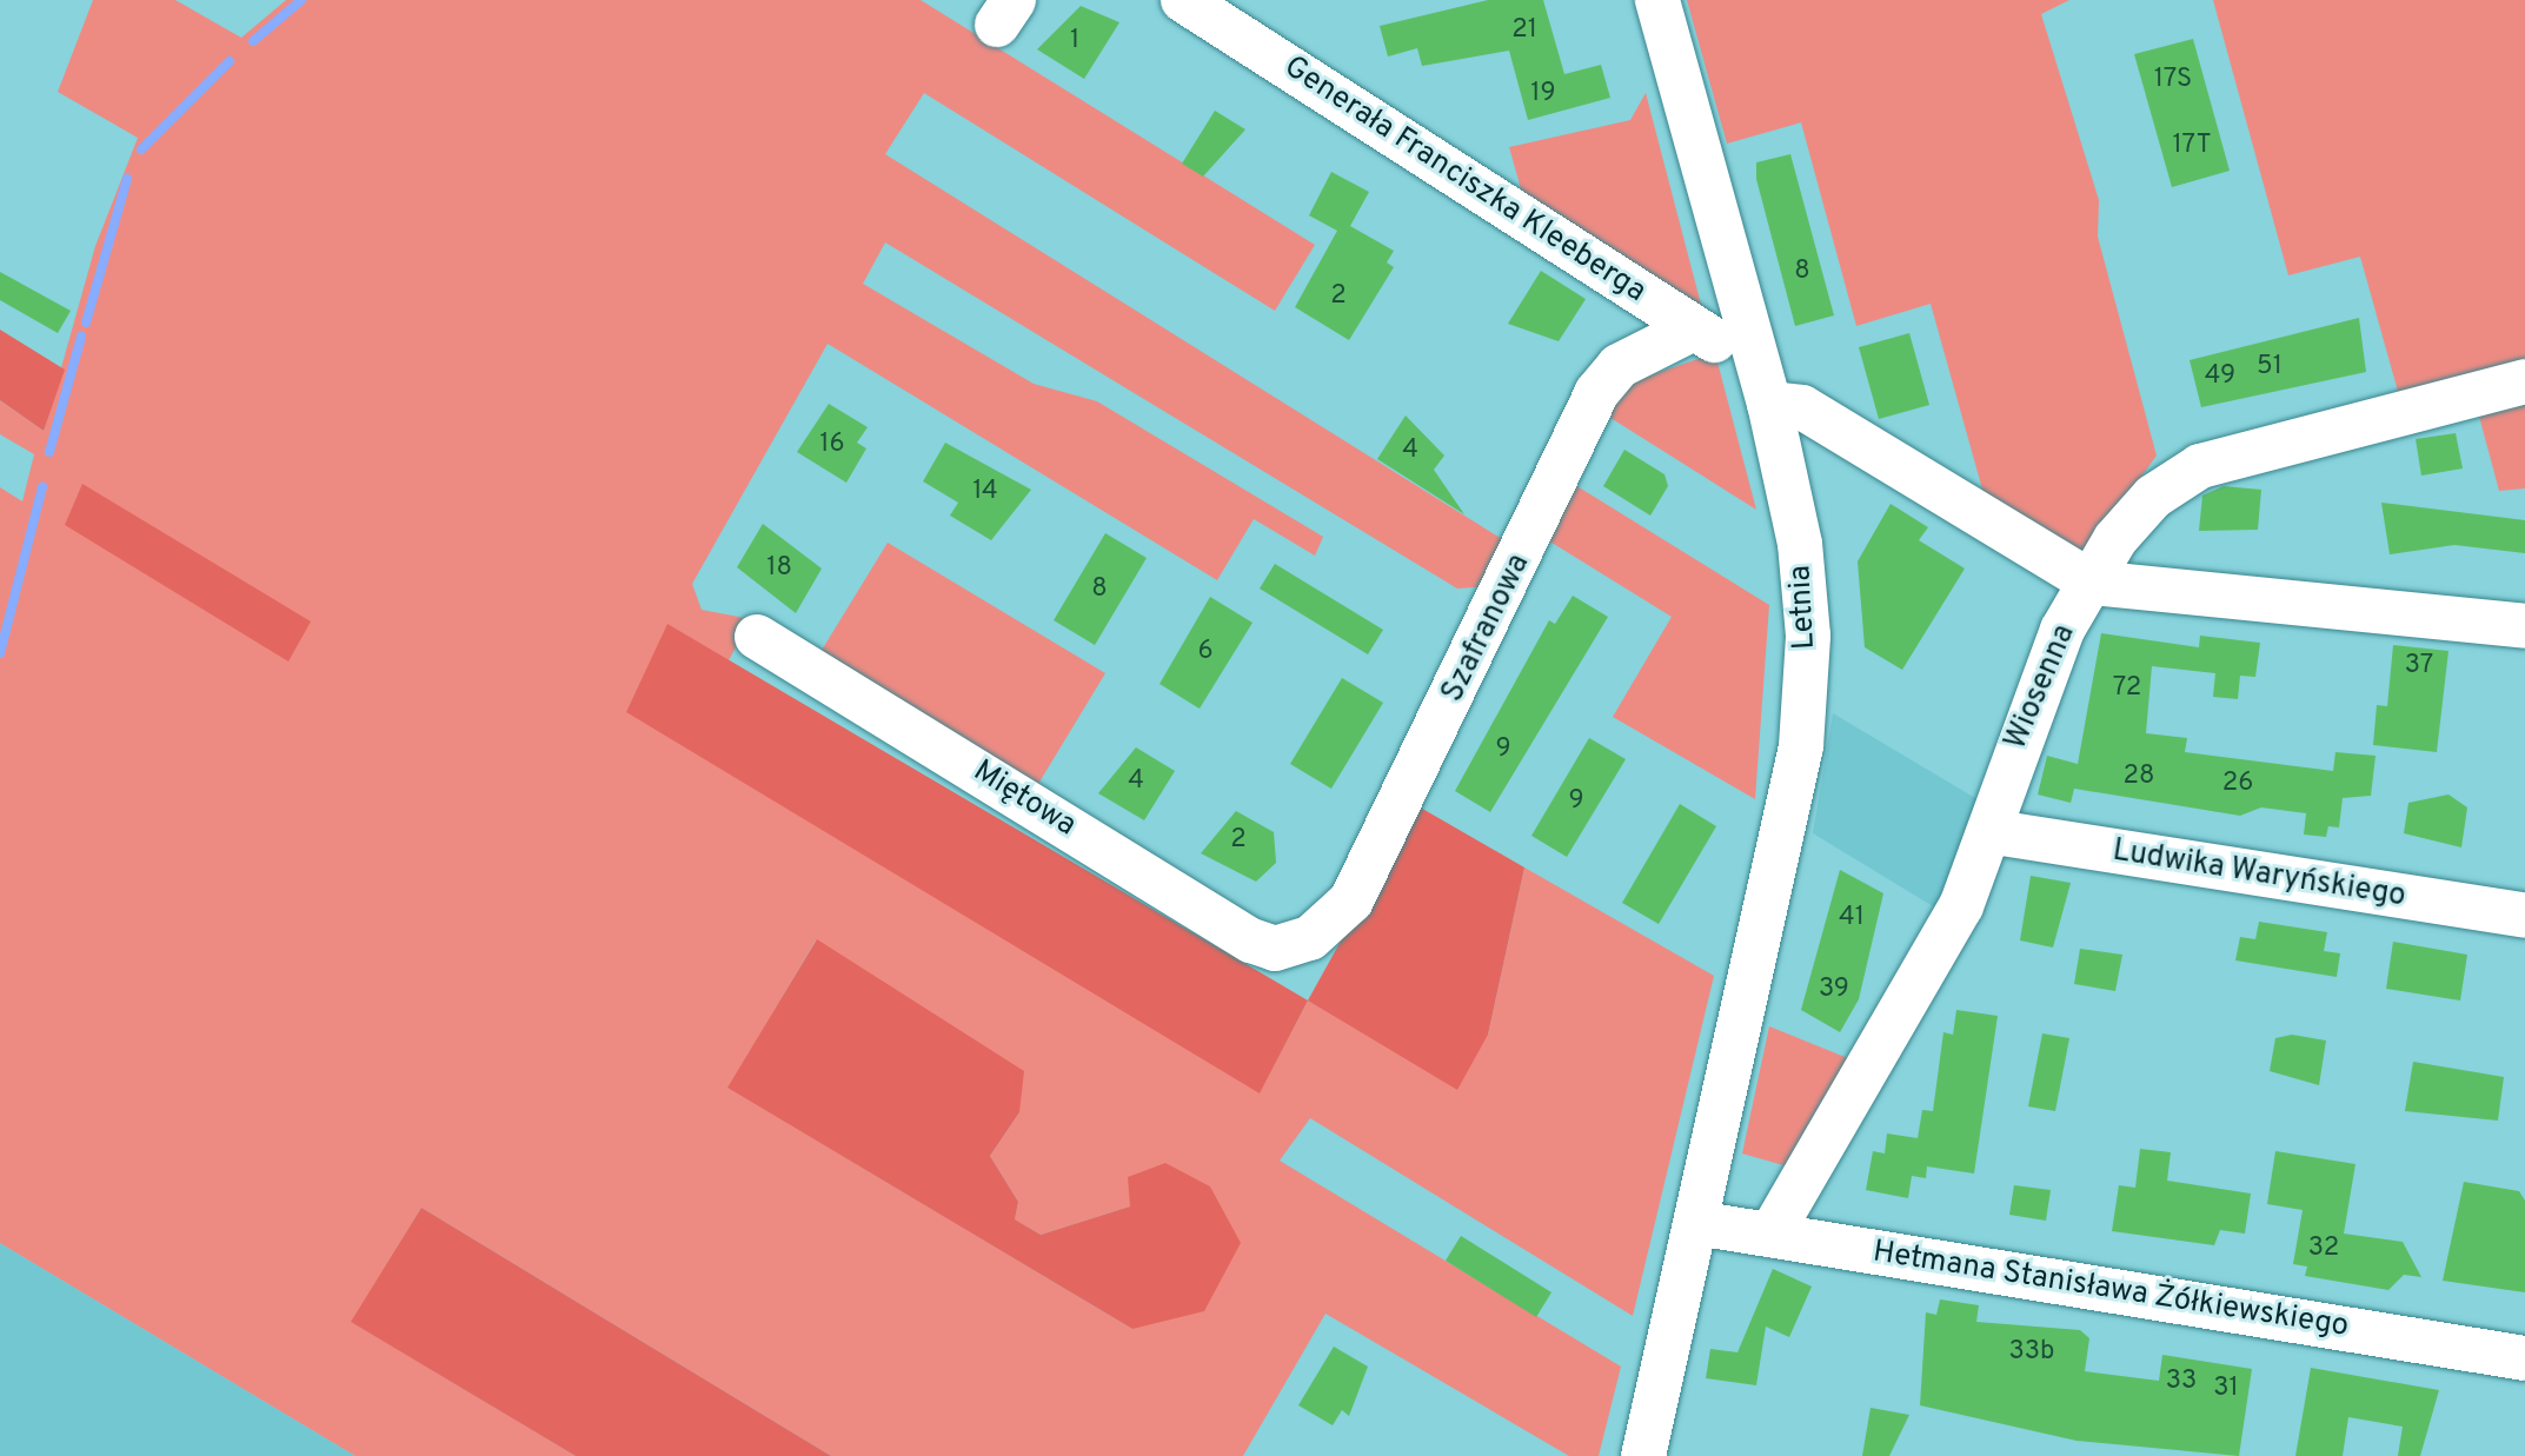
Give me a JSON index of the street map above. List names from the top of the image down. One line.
{"streets":{"street":["Generała Franciszka Kleeberga","Letnia","Szafranowa","Wiosenna","Miętowa","Ludwika Waryńskiego","Hetmana Stanisława Żółkiewskiego"]},"crossings":[["Generała Franciszka Kleeberga","Letnia"],["Generała Franciszka Kleeberga","Szafranowa"],["Letnia","Hetmana Stanisława Żółkiewskiego"],["Szafranowa","Miętowa"],["Wiosenna","Ludwika Waryńskiego"],["Wiosenna","Hetmana Stanisława Żółkiewskiego"]],"house_numbers":["21","1","17S","19","17T","8","2","51","49","16","4","14","18","8","6","37","72","9","28","4","26","9","2","41","39","32","33b","33","31"]}
